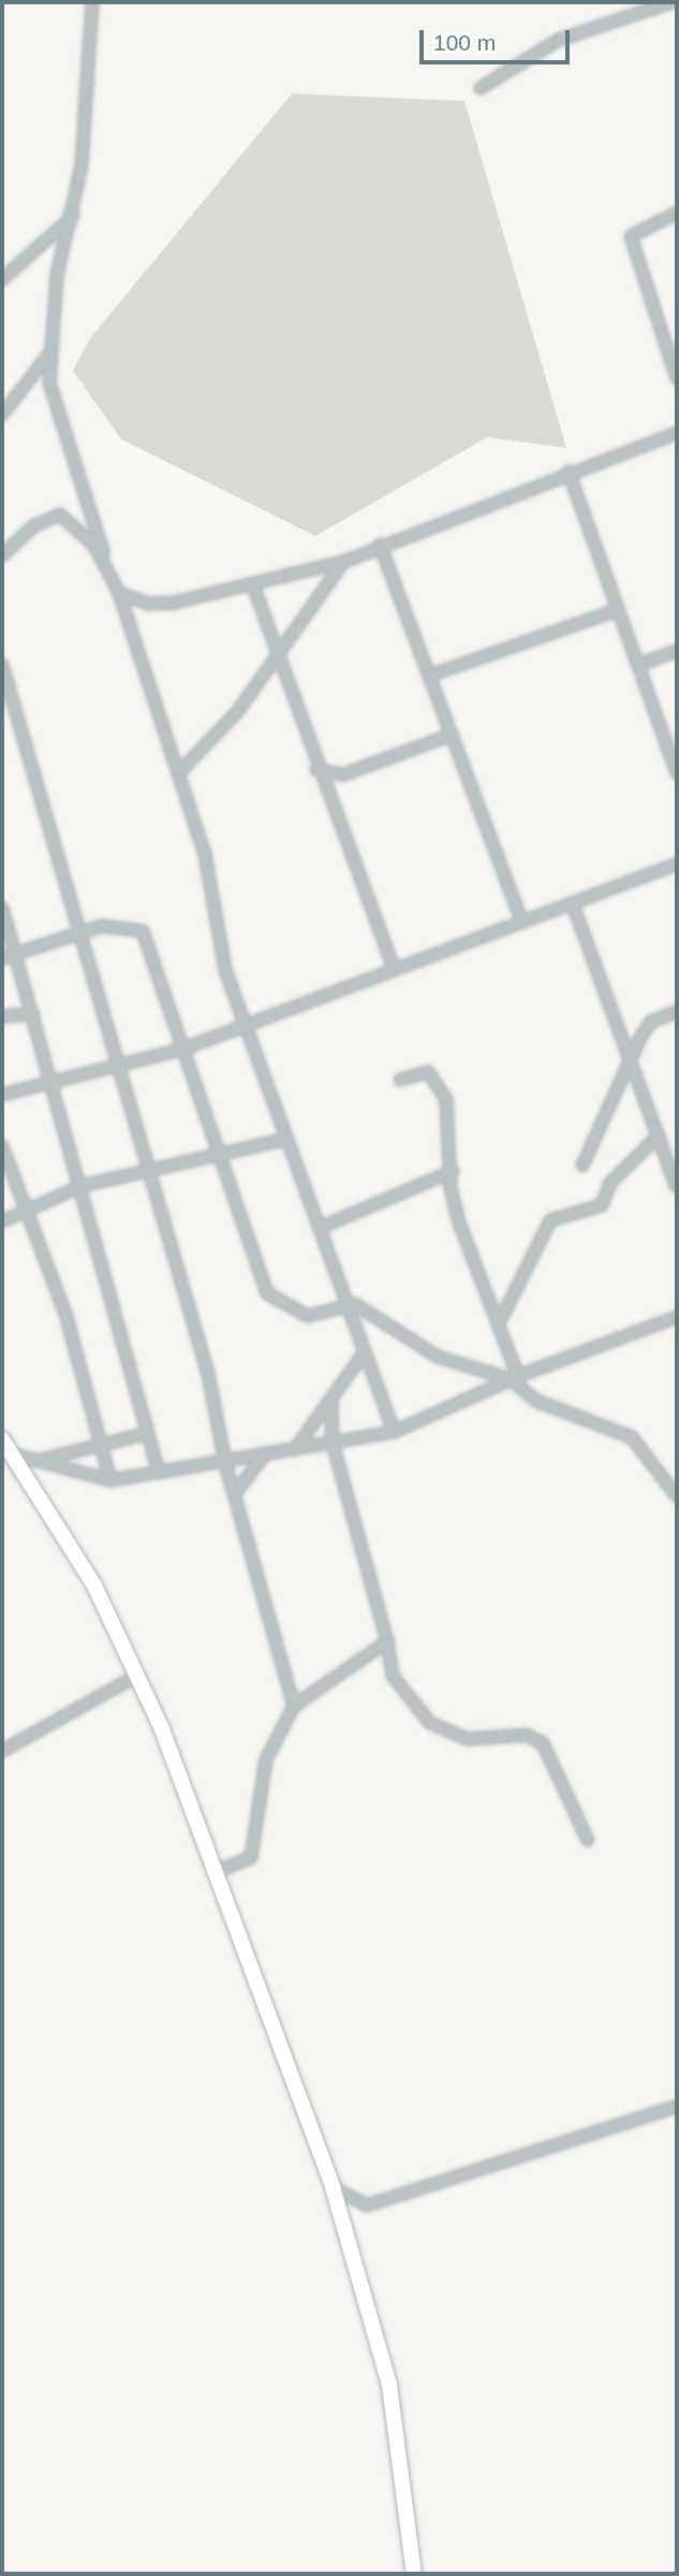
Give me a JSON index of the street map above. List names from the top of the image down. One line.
{"scale_bar":"100 m"}
